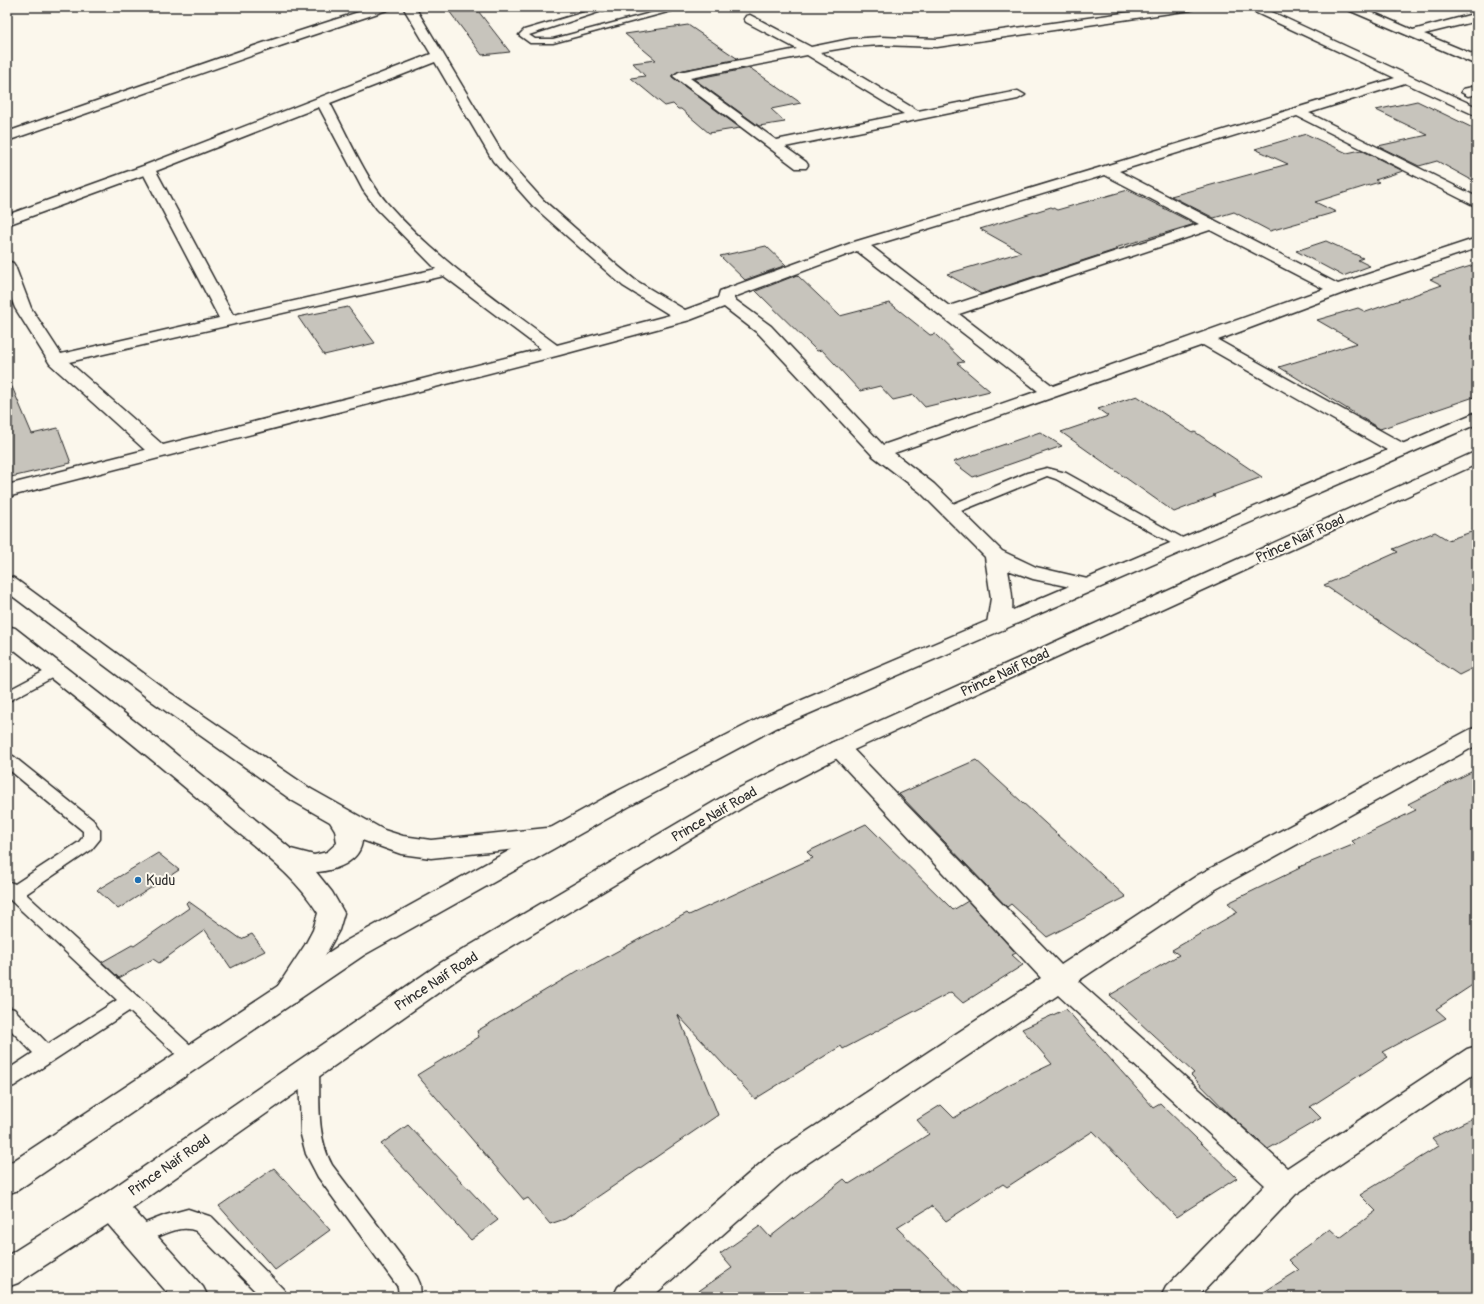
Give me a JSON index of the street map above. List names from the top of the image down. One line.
{"streets":{"street":["Prince Naif Road"]},"places":["Kudu"]}
